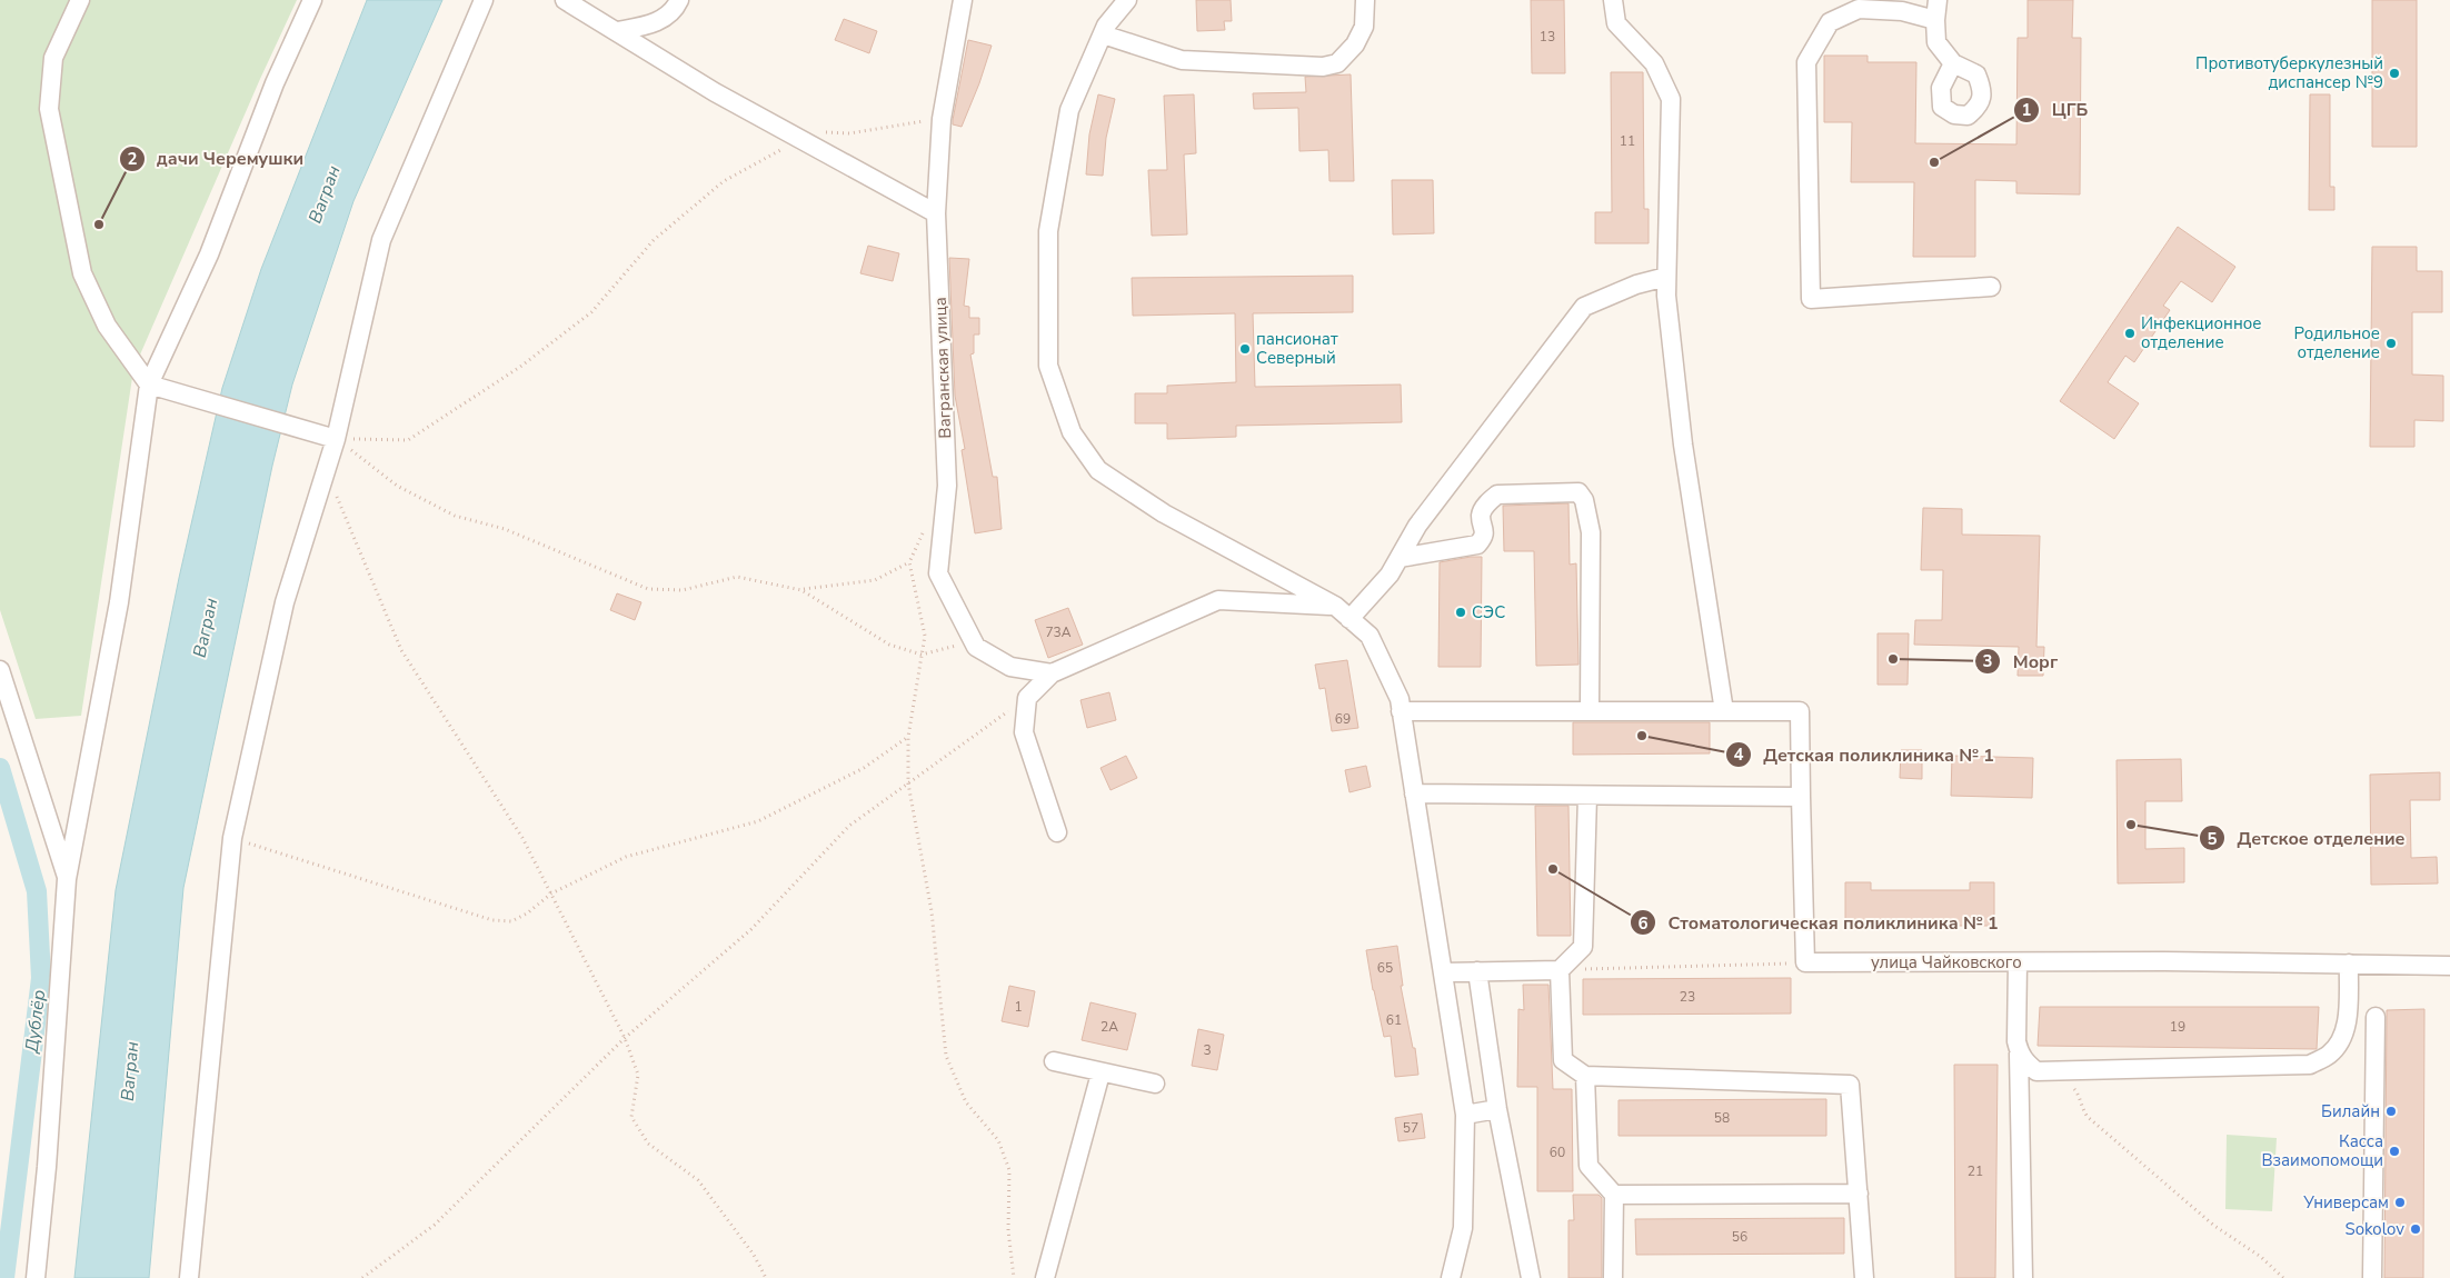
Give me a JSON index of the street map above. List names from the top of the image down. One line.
{"streets":{"street":["Вагранская улица","улица Чайковского"]},"water":["Вагран","Дублёр"],"places":["Противотуберкулезный диспансер №9","ЦГБ","дачи Черемушки","Инфекционное отделение","Родильное отделение","пансионат Северный","СЭС","Морг","Детская поликлиника № 1","Детское отделение","Стоматологическая поликлиника № 1","Билайн","Касса Взаимопомощи","Универсам","Sokolov"],"house_numbers":["13","11","73А","69","65","23","1","61","2А","19","3","58","57","60","21","56"]}
